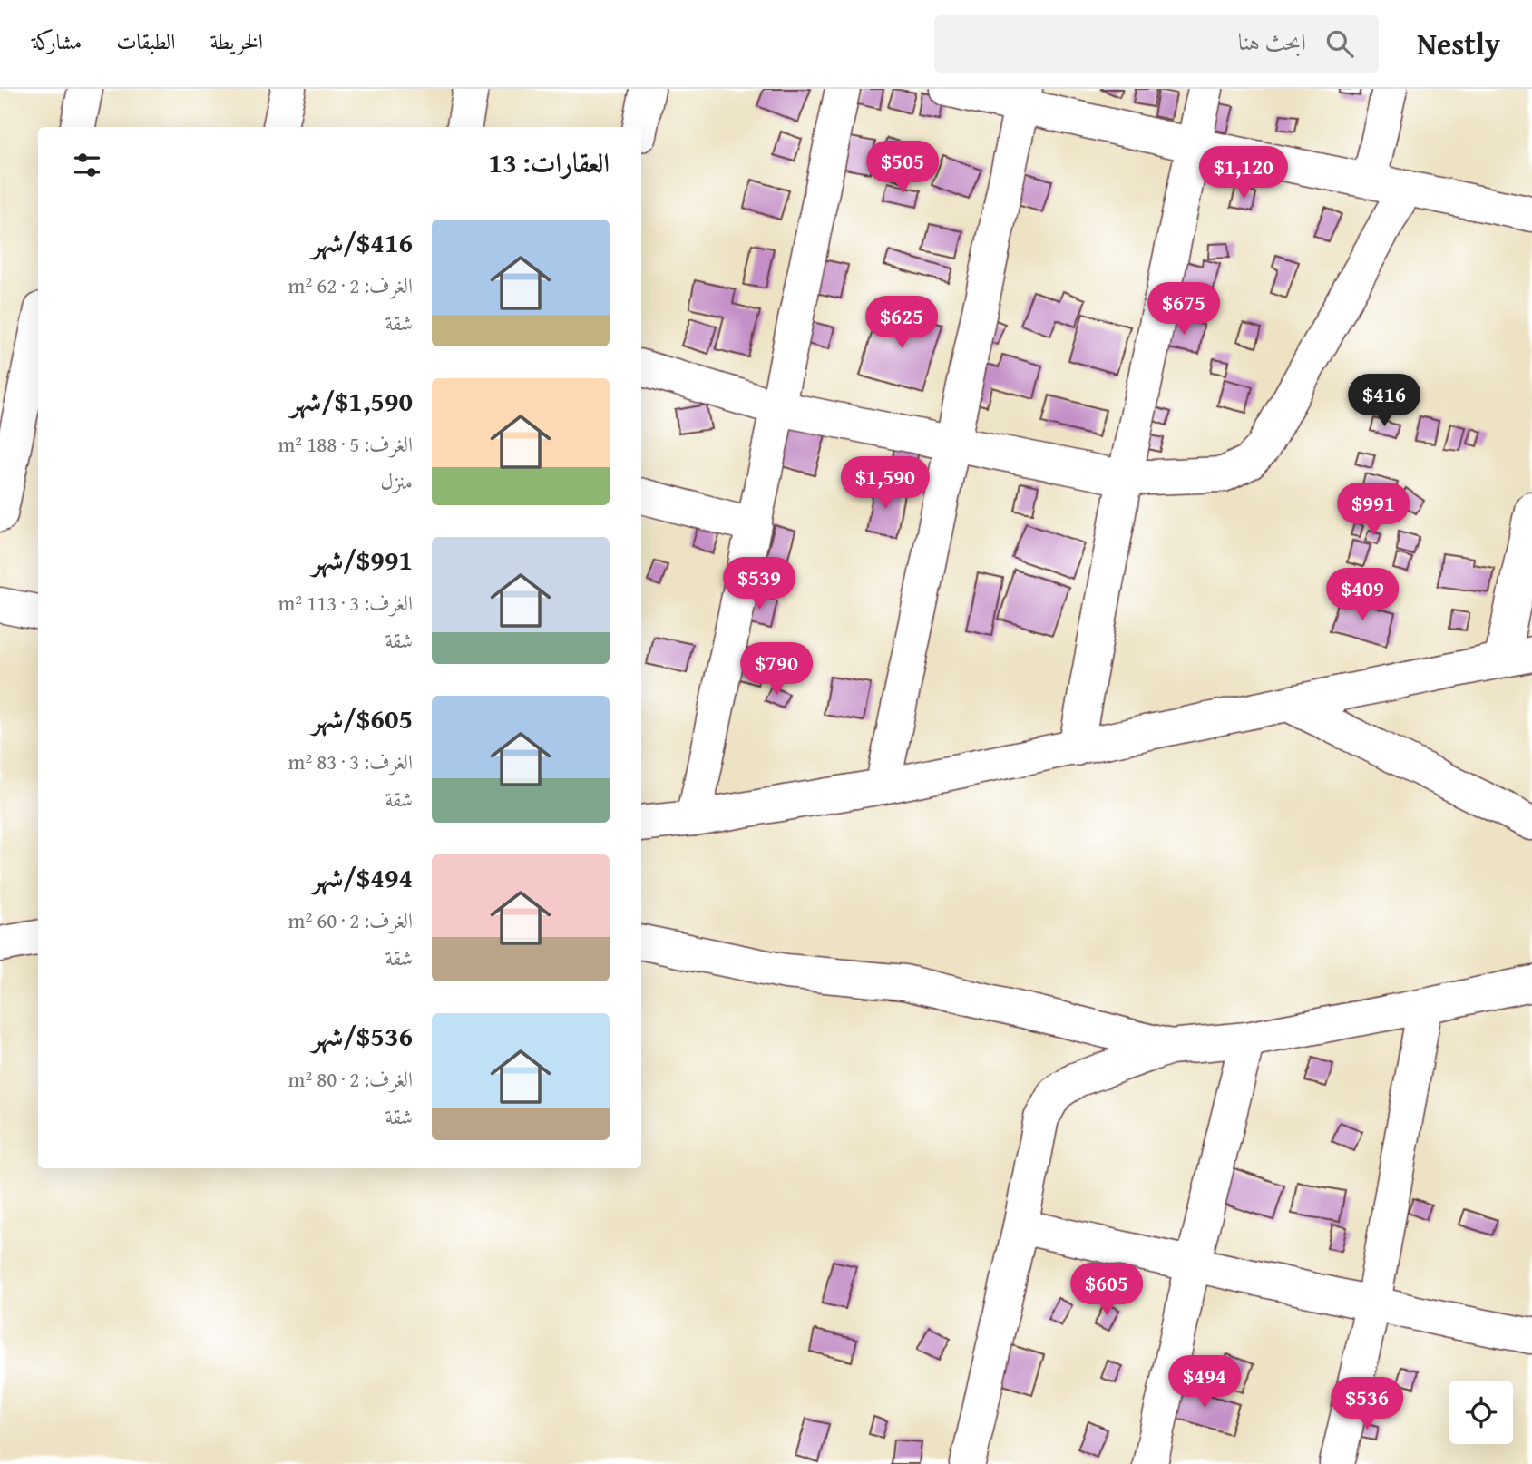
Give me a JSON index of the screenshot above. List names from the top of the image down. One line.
{"page":{"header":"Nestly","search":"ابحث هنا","nav":["الخريطة","الطبقات","مشاركة"],"heading":"العقارات: 13","price":["$505","$1,120","$675","$625","$416","$1,590","$991","$539","$409","$790","$605","$494","$536"],"list":[{"name":"$416/شهر","note":"الغرف: 2 · 62 m² · شقة"},{"name":"$1,590/شهر","note":"الغرف: 5 · 188 m² · منزل"},{"name":"$991/شهر","note":"الغرف: 3 · 113 m² · شقة"},{"name":"$605/شهر","note":"الغرف: 3 · 83 m² · شقة"},{"name":"$494/شهر","note":"الغرف: 2 · 60 m² · شقة"},{"name":"$536/شهر","note":"الغرف: 2 · 80 m² · شقة"}]}}
